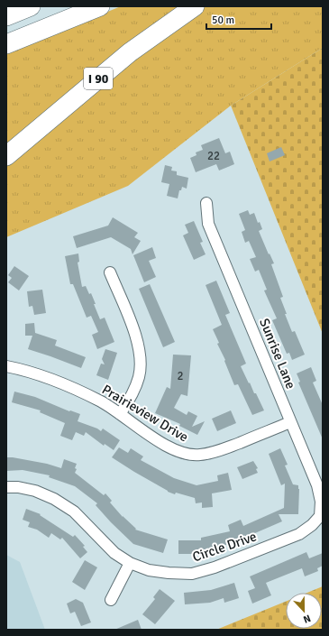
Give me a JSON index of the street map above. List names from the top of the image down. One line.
{"streets":{"highway":["I 90"],"street":["Sunrise Lane","Prairieview Drive","Circle Drive"]},"crossings":[["Sunrise Lane","Prairieview Drive"],["Sunrise Lane","Circle Drive"]],"house_numbers":["22","2"],"scale_bar":"50 m","north":"bottom"}
